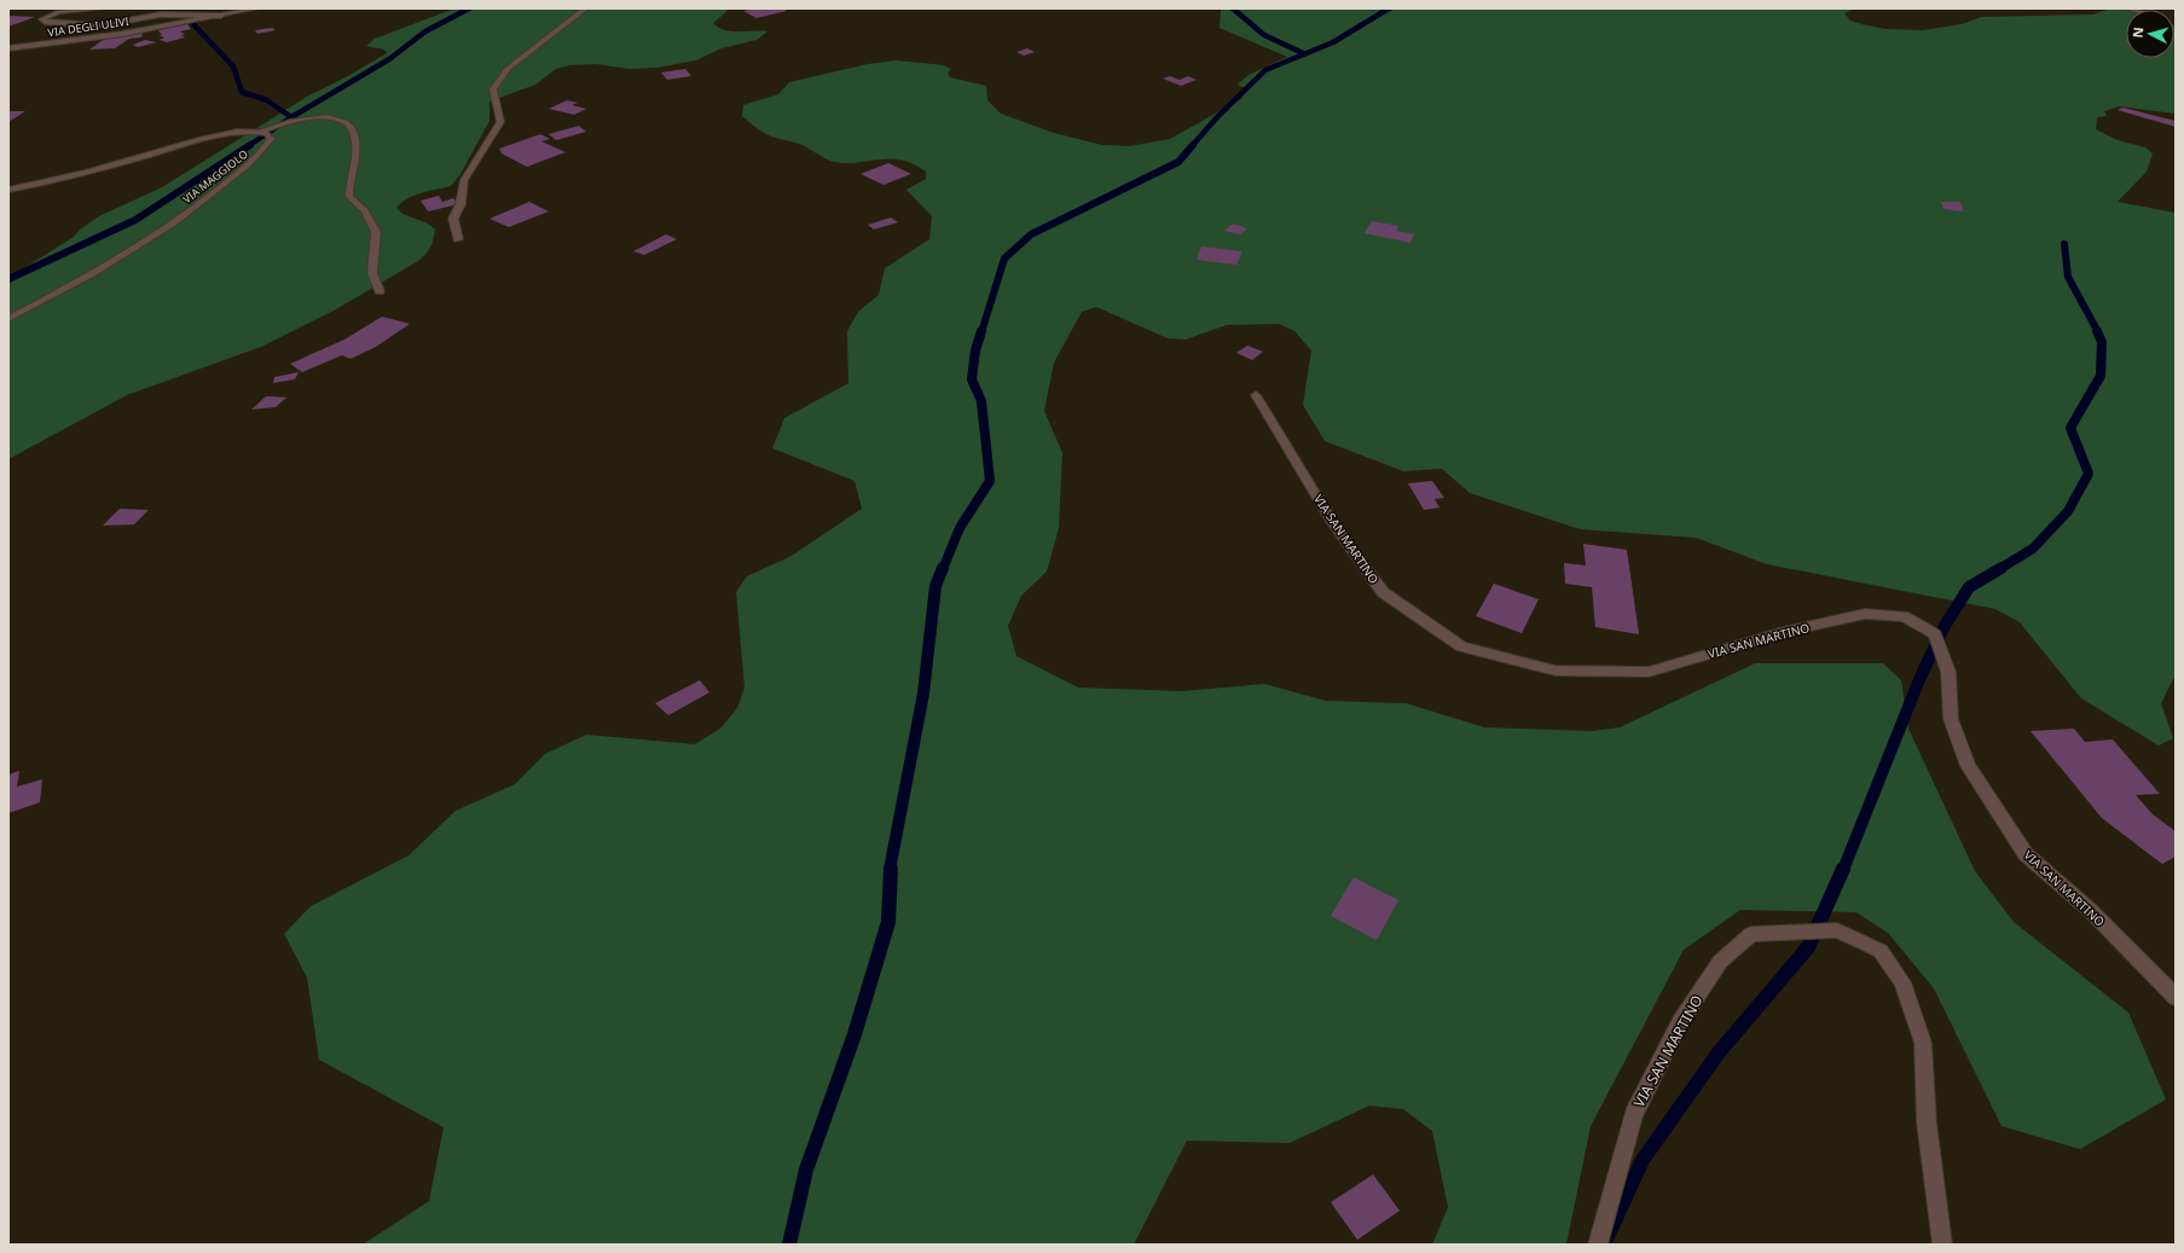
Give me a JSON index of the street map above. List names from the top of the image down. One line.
{"streets":{"street":["VIA DEGLI ULIVI","VIA MAGGIOLO","VIA SAN MARTINO"]},"north":"left"}
